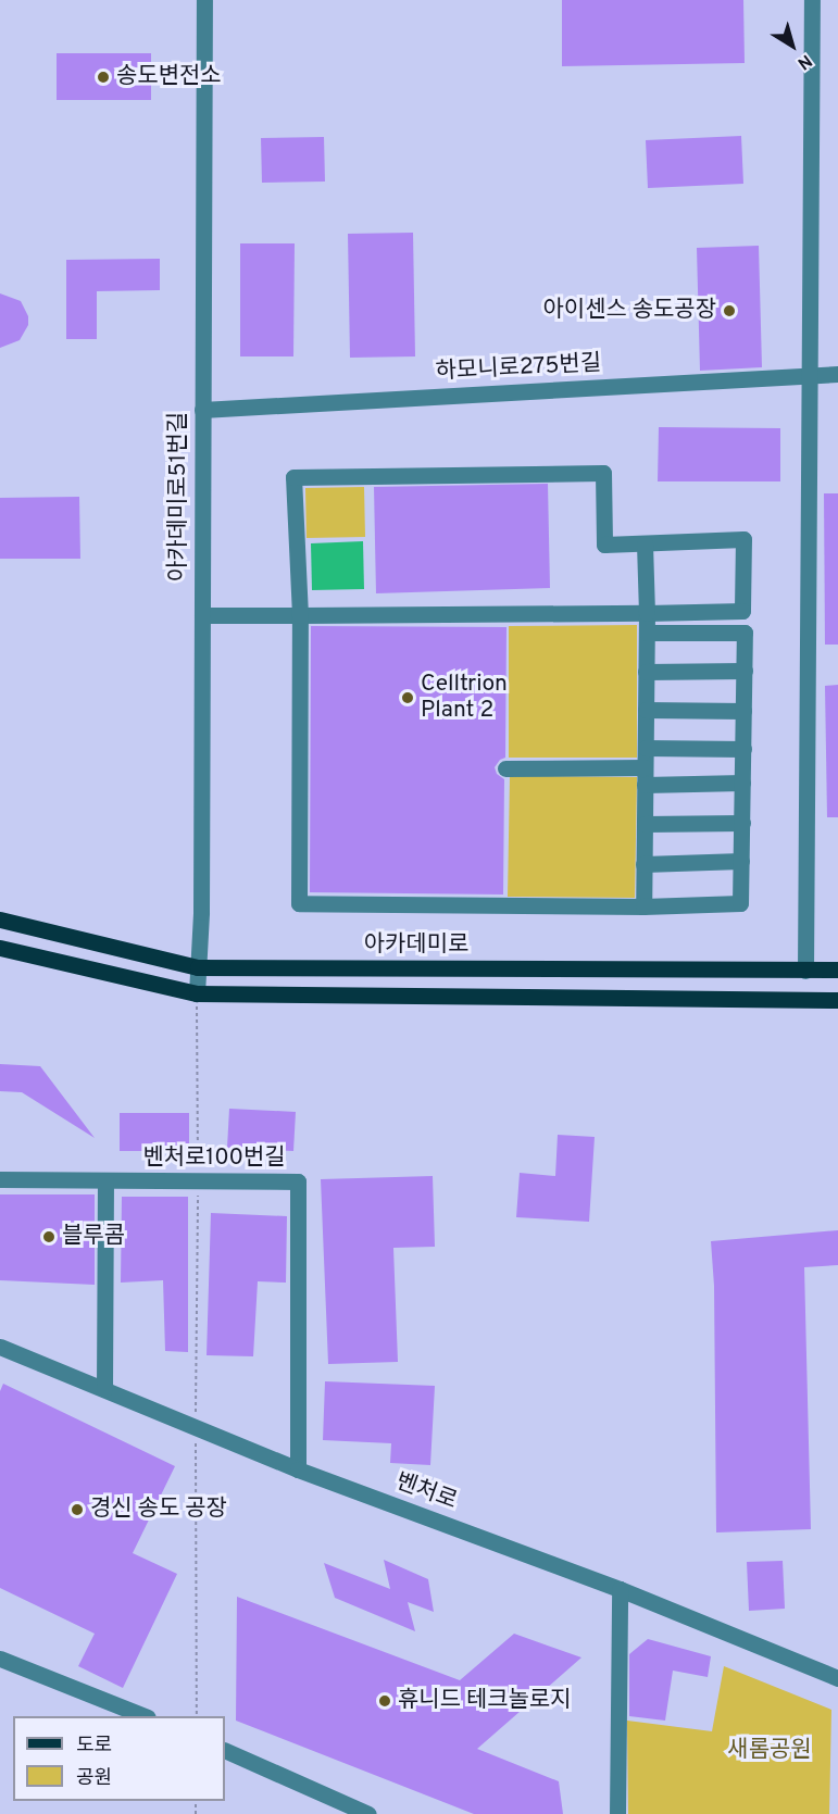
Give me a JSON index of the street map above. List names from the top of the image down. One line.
{"streets":{"main road":["아카데미로"],"street":["하모니로275번길","아카데미로51번길","벤처로100번길","벤처로"]},"crossings":[["하모니로275번길","아카데미로51번길"],["아카데미로51번길","아카데미로"],["벤처로100번길","벤처로"]],"parks":["새롬공원"],"places":["송도변전소","아이센스 송도공장","Celltrion Plant 2","블루콤","경신 송도 공장","휴니드 테크놀로지"],"legend":["도로","공원"],"north":"bottom right"}
